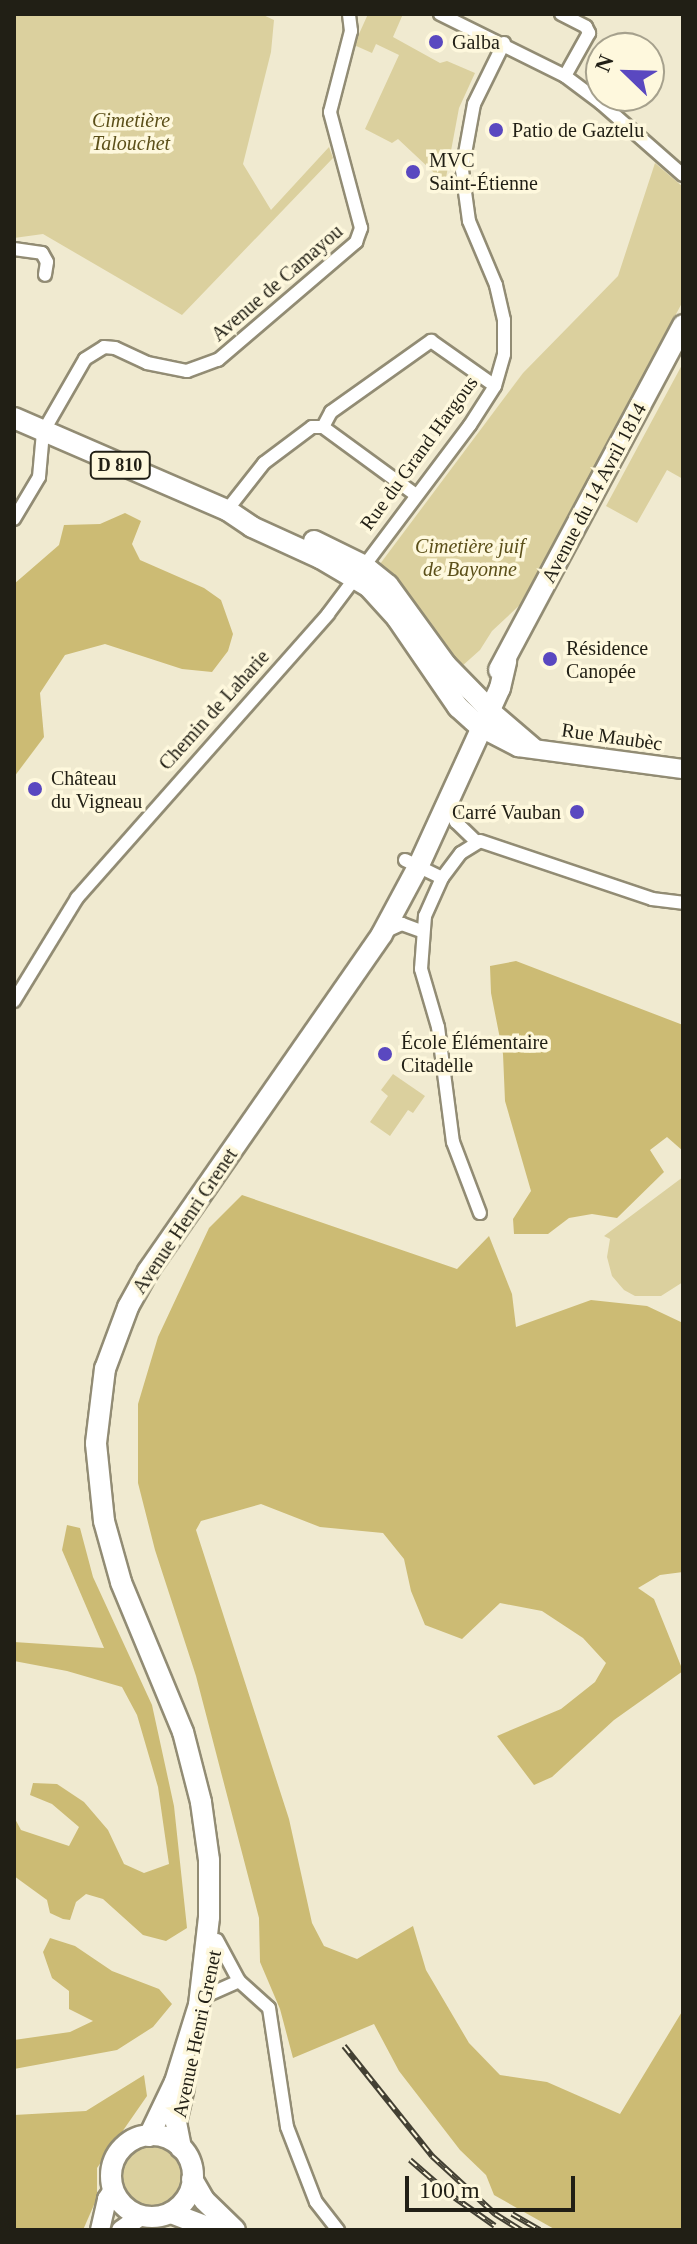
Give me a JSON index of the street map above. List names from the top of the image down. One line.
{"streets":{"main road":["D 810","Avenue du 14 Avril 1814","Rue Maubèc","Avenue Henri Grenet"],"street":["Avenue de Camayou","Rue du Grand Hargous","Chemin de Laharie"]},"crossings":[["Avenue de Camayou","D 810"],["Rue du Grand Hargous","D 810"],["Rue du Grand Hargous","Chemin de Laharie"],["D 810","Avenue du 14 Avril 1814"],["D 810","Chemin de Laharie"],["D 810","Rue Maubèc"],["D 810","Avenue Henri Grenet"],["Avenue du 14 Avril 1814","Rue Maubèc"],["Avenue du 14 Avril 1814","Avenue Henri Grenet"],["Rue Maubèc","Avenue Henri Grenet"]],"parks":["Cimetière Talouchet","Cimetière juif de Bayonne"],"places":["Galba","Patio de Gaztelu","MVC Saint-Étienne","Résidence Canopée","Château du Vigneau","Carré Vauban","École Élémentaire Citadelle"],"scale_bar":"100 m","north":"top left"}
